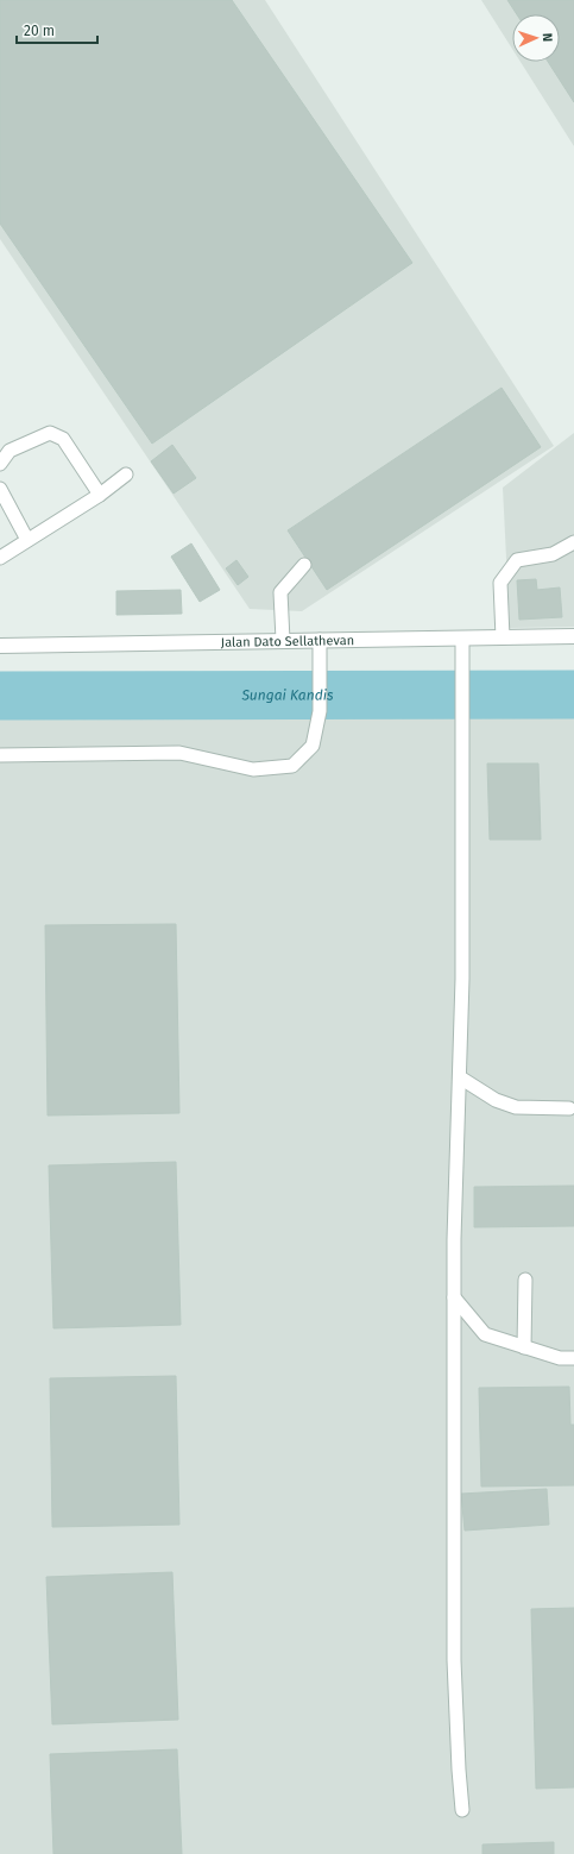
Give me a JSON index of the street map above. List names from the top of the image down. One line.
{"streets":{"street":["Jalan Dato Sellathevan"]},"water":["Sungai Kandis"],"scale_bar":"20 m","north":"right"}
